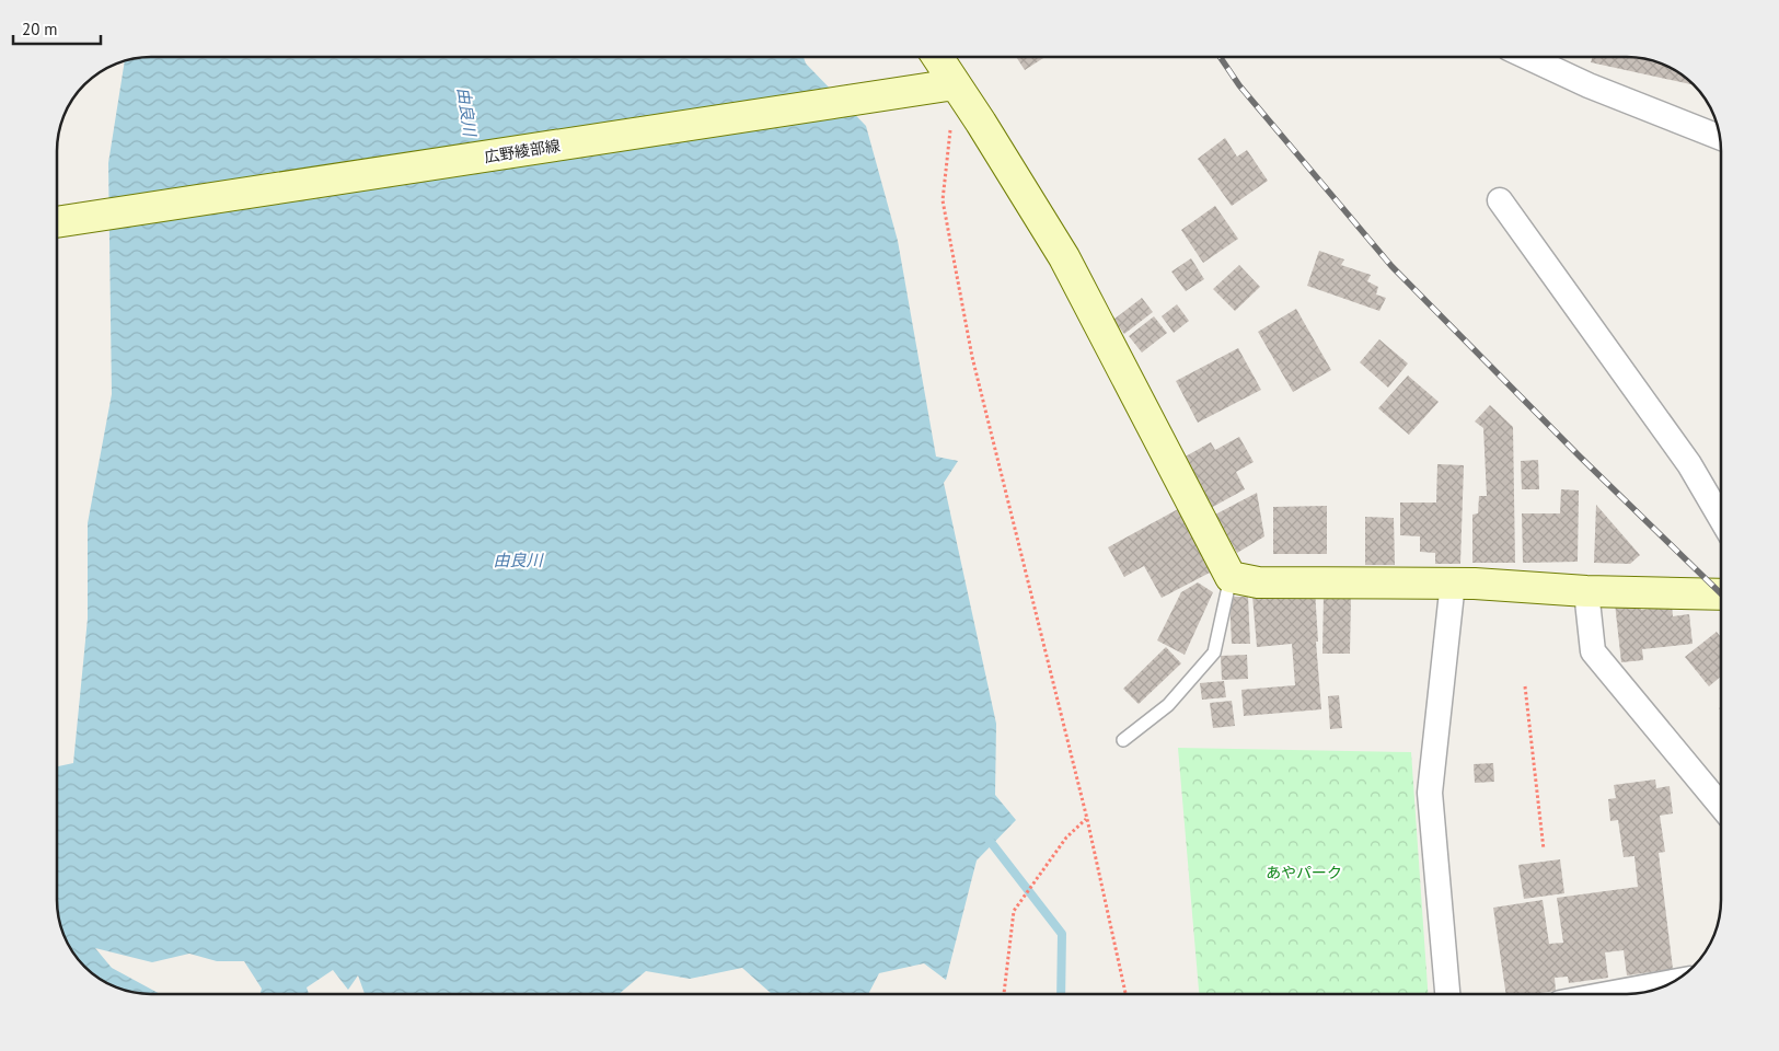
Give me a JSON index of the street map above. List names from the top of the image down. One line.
{"streets":{"street":["広野綾部線"]},"water":["由良川"],"parks":["あやパーク"],"scale_bar":"20 m"}
